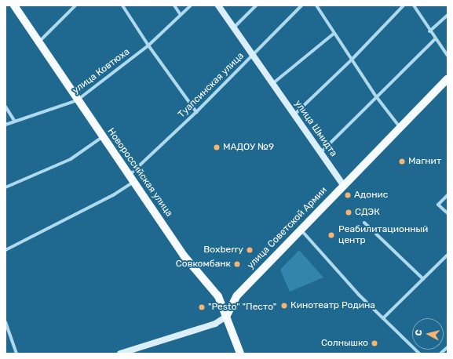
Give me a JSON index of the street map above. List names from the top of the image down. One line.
{"streets":{"main road":["Новороссийская улица","улица Советской Армии"],"street":["улица Ковтюха","Туапсинская улица","улица Шмидта"]},"crossings":[["улица Ковтюха","Новороссийская улица"],["Туапсинская улица","улица Шмидта"],["Туапсинская улица","Новороссийская улица"],["улица Шмидта","улица Советской Армии"],["Новороссийская улица","улица Советской Армии"]],"places":["МАДОУ №9","Магнит","Адонис","СДЭК","Реабилитационный центр","Boxberry","Совкомбанк","Кинотеатр Родина","\"Pesto\" \"Песто\"","Солнышко"],"north":"left"}
